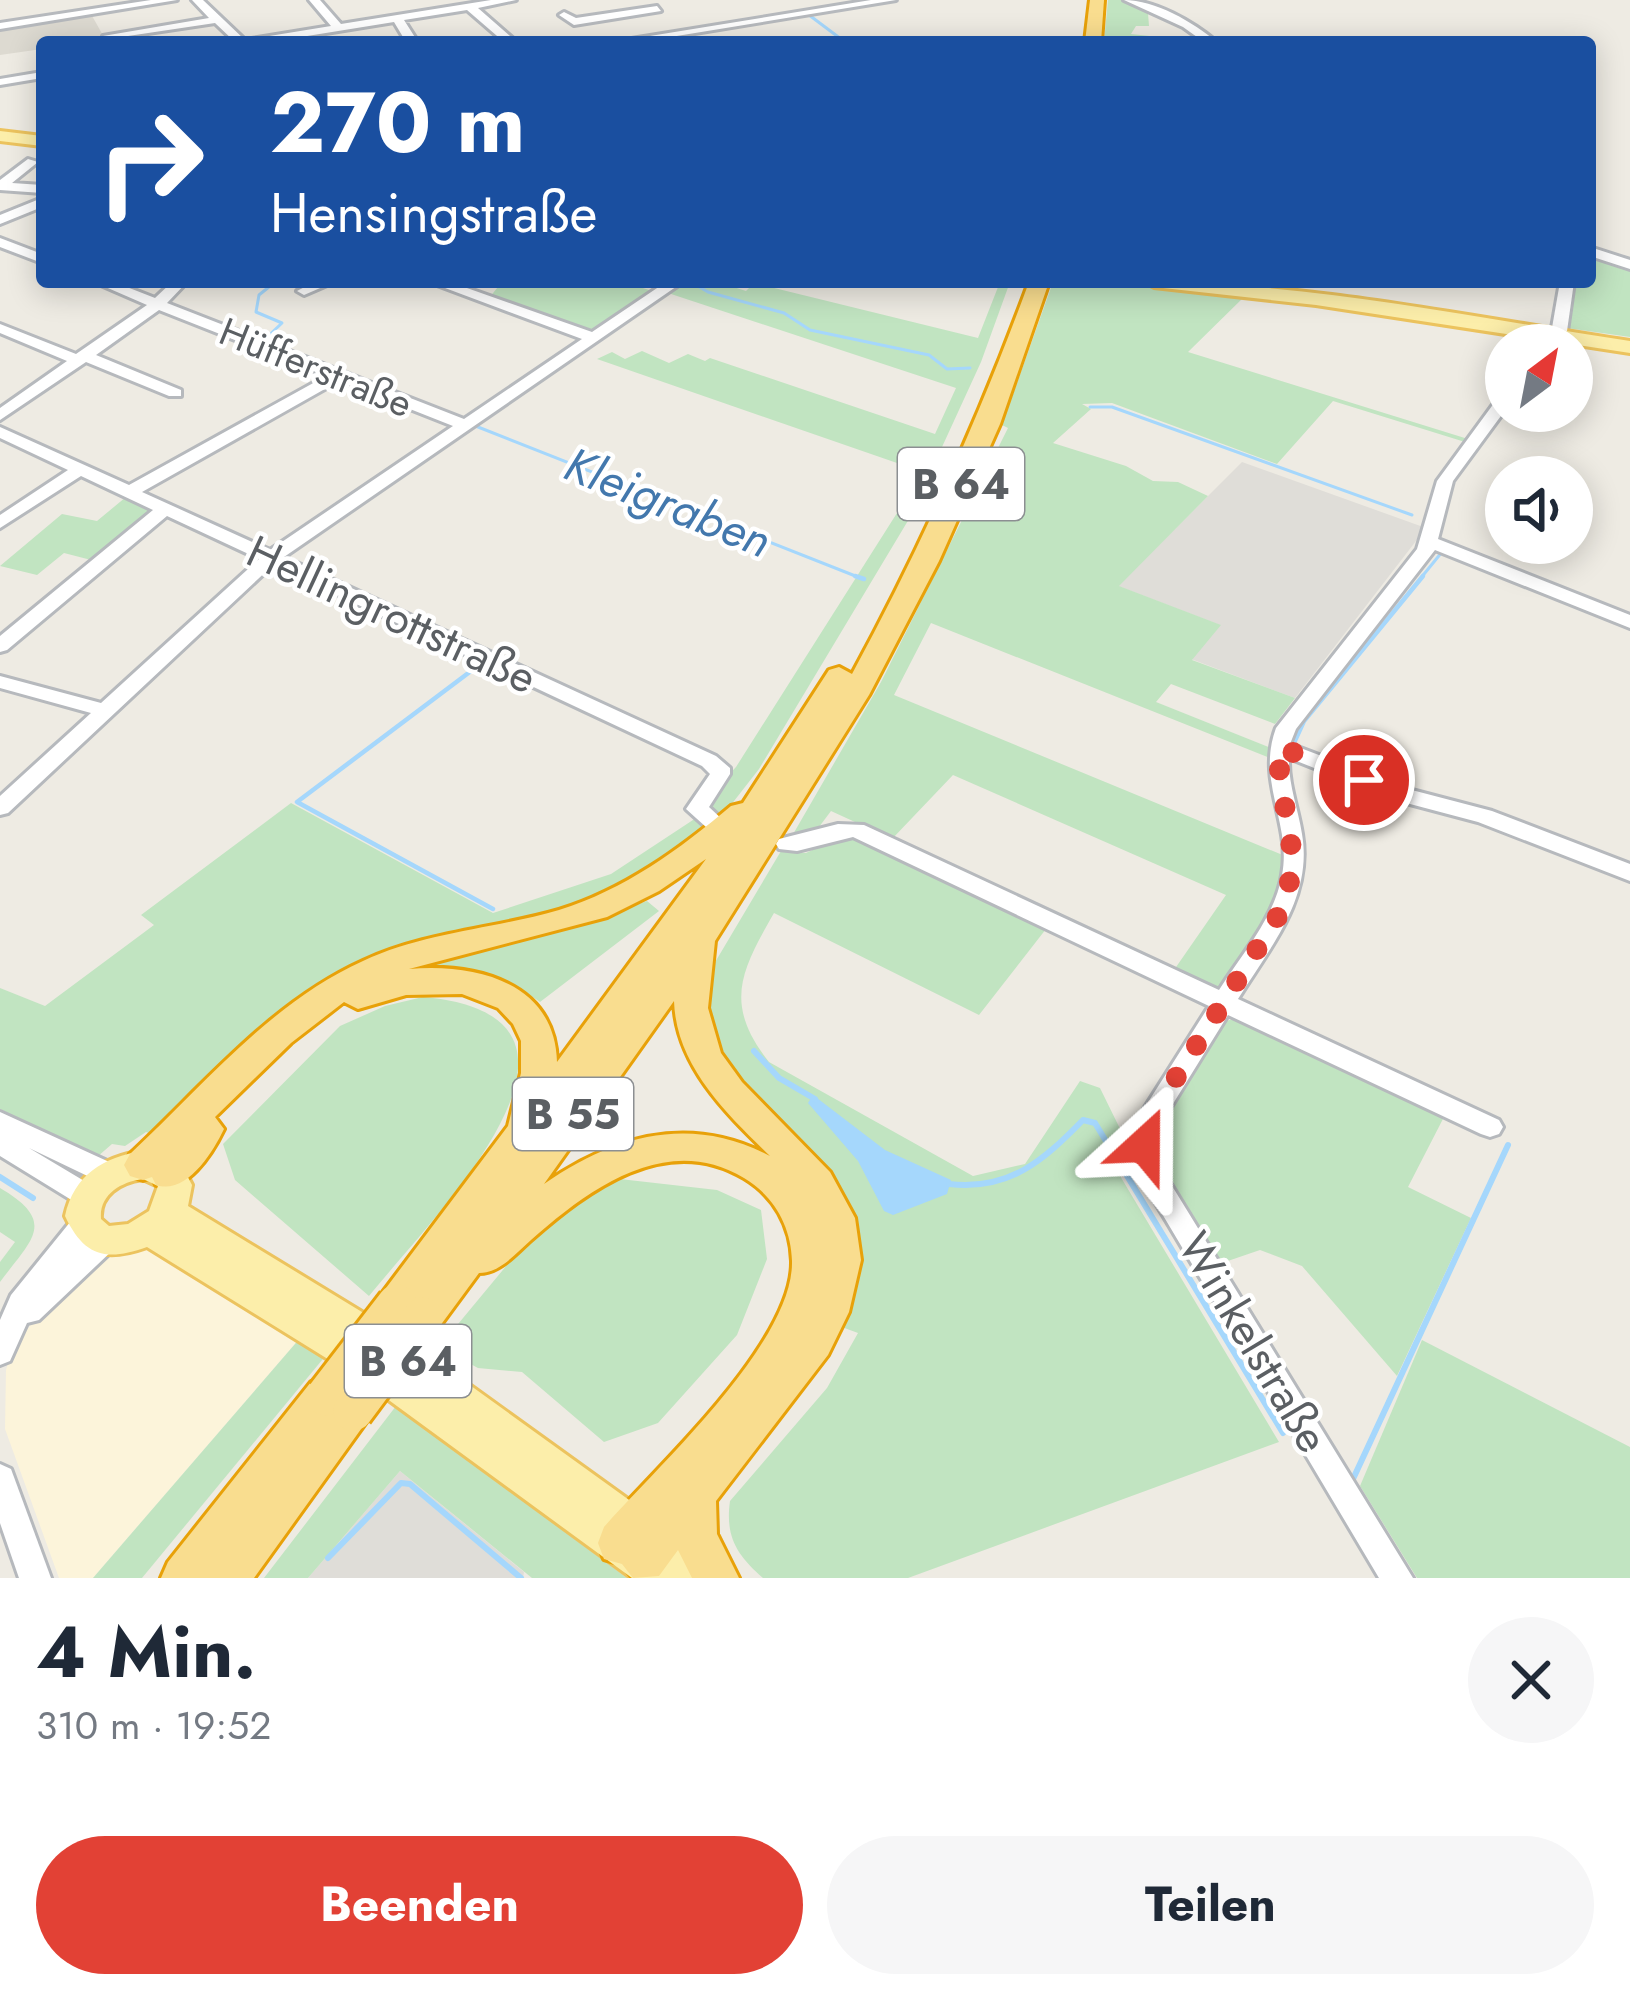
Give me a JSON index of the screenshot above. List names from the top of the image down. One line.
{"streets":{"highway":["B 64","B 55"],"street":["Hüfferstraße","Hellingrottstraße","Winkelstraße"]},"crossings":[["B 64","B 55"]],"water":["Kleigraben"],"north":"top right","page":{"turn":["270 m","Hensingstraße"],"heading":["4 Min.","310 m · 19:52"],"buttons":["Beenden","Teilen"]}}
